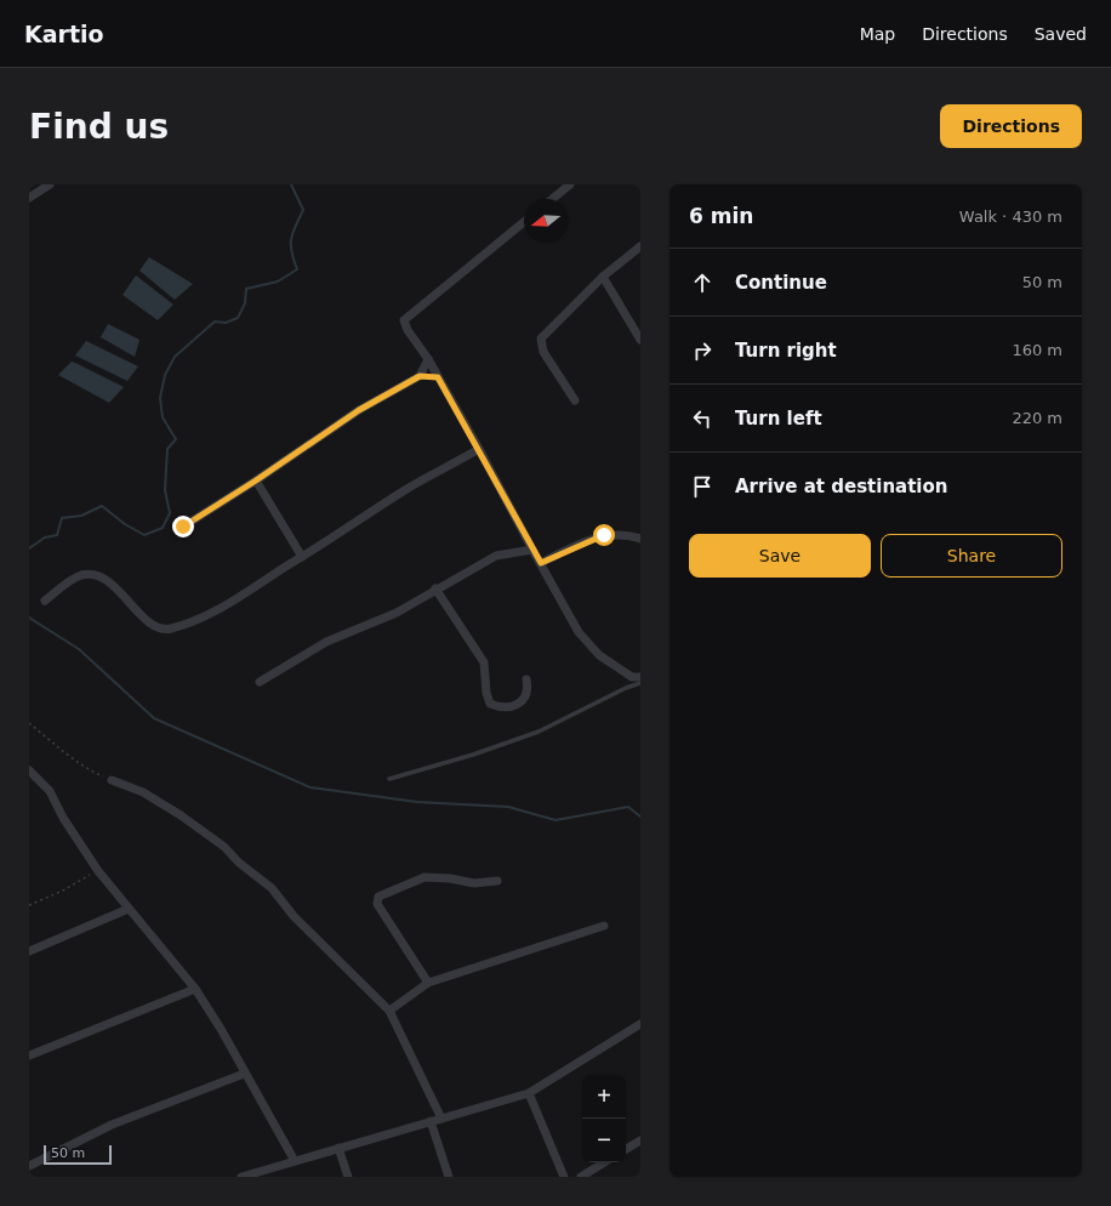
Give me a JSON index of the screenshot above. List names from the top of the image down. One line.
{"scale_bar":"50 m","north":"left","page":{"header":"Kartio","nav":["Map","Directions","Saved"],"buttons":["Directions",["Save","Share"]],"title":"Find us","heading":["6 min","Walk · 430 m"],"list":[["Continue","50 m"],["Turn right","160 m"],["Turn left","220 m"],"Arrive at destination"],"map_buttons":["+","−"],"scale":"50 m"}}
